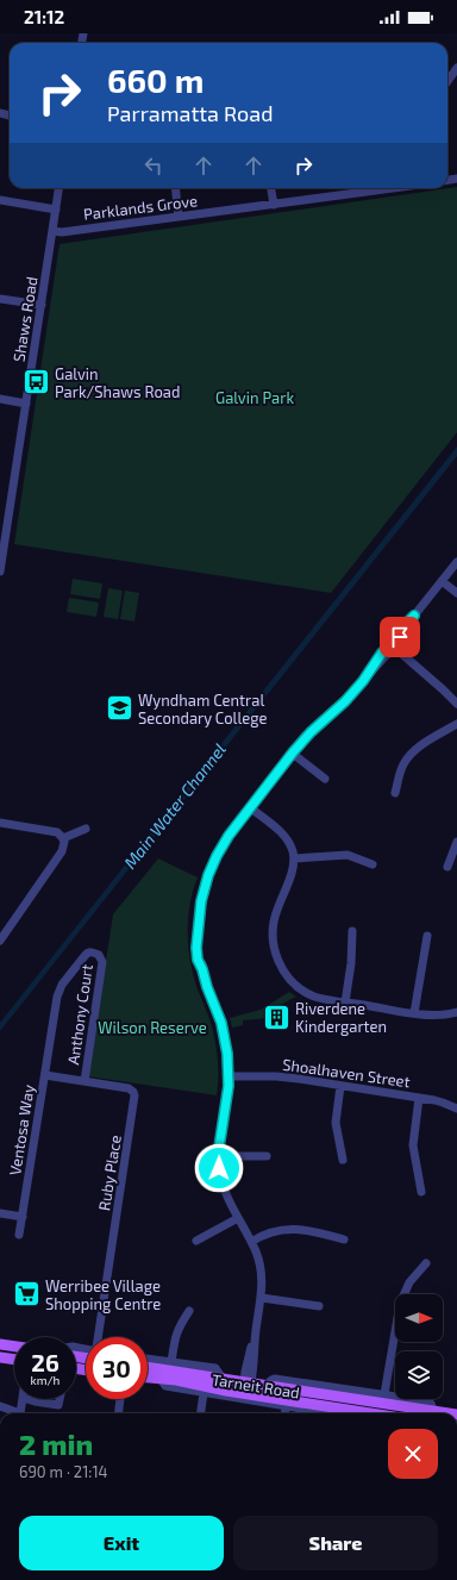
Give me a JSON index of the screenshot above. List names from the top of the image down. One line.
{"streets":{"main road":["Tarneit Road"],"street":["Parklands Grove","Shaws Road","Anthony Court","Shoalhaven Street","Ventosa Way","Ruby Place"]},"crossings":[["Parklands Grove","Shaws Road"],["Anthony Court","Ventosa Way"],["Anthony Court","Ruby Place"],["Ventosa Way","Ruby Place"]],"water":["Main Water Channel"],"parks":["Galvin Park","Wilson Reserve"],"places":{"bus stop":["Galvin Park/Shaws Road"],"school or university":["Wyndham Central Secondary College"],"building":["Riverdene Kindergarten"],"supermarket":["Werribee Village Shopping Centre"]},"north":"right","page":{"status":"21:12","turn":["660 m","Parramatta Road"],"speed":"26 km/h","limit":"30","heading":["2 min","690 m · 21:14"],"buttons":["Exit","Share"]}}
